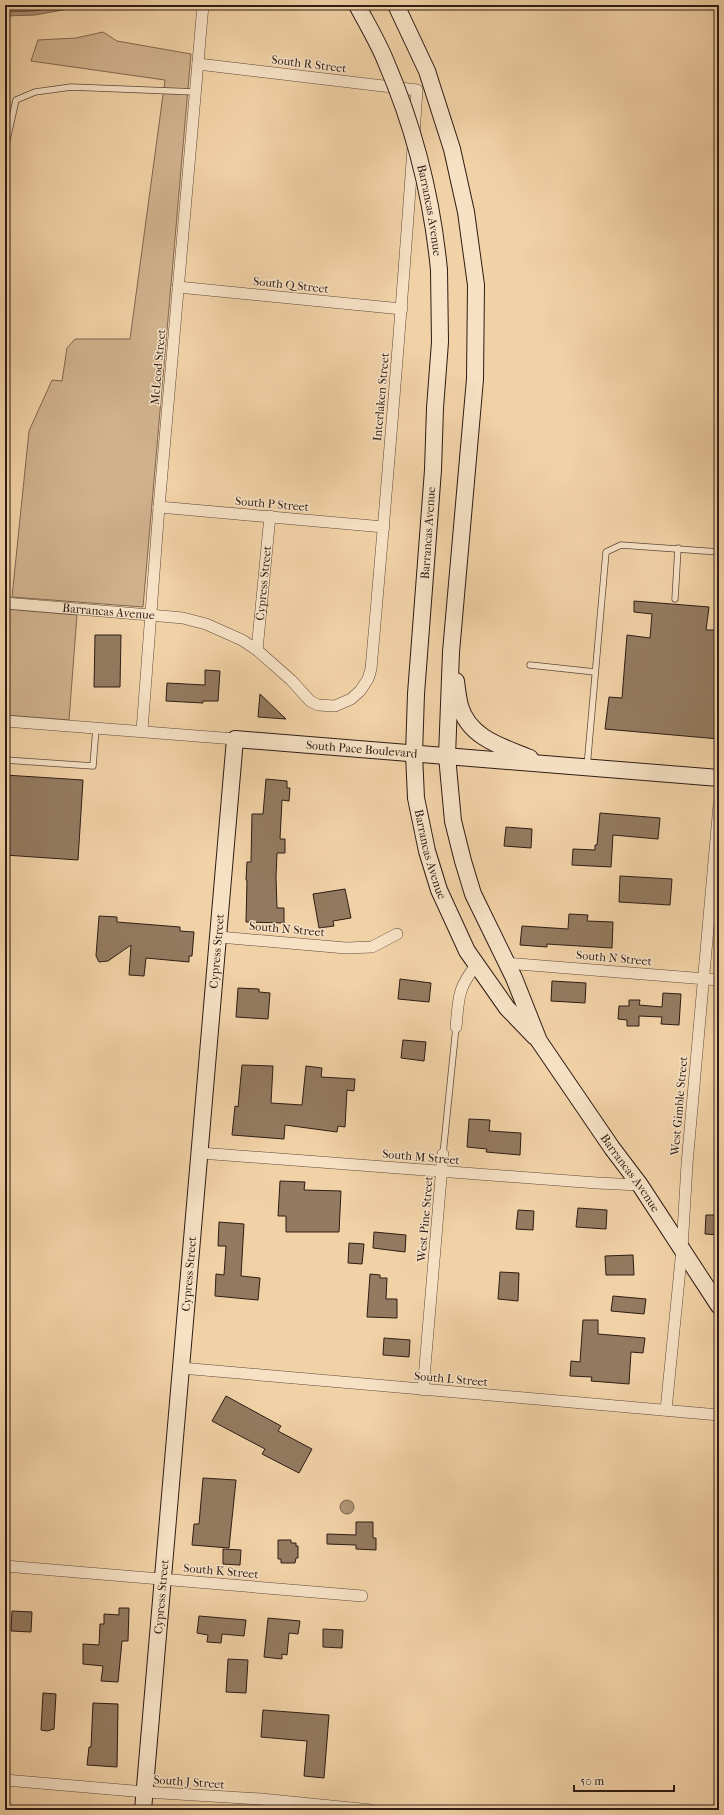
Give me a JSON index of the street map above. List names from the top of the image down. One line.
{"streets":{"main road":["Barrancas Avenue","Cypress Street","South Pace Boulevard"],"street":["South R Street","South Q Street","McLeod Street","Interlaken Street","South P Street","South N Street","West Gimble Street","South M Street","West Pine Street","South L Street","South K Street","South J Street"]},"crossings":[["South R Street","McLeod Street"],["South R Street","Interlaken Street"],["Barrancas Avenue","McLeod Street"],["Barrancas Avenue","Interlaken Street"],["Barrancas Avenue","Cypress Street"],["Barrancas Avenue","South Pace Boulevard"],["Barrancas Avenue","South N Street"],["Barrancas Avenue","West Gimble Street"],["Barrancas Avenue","South M Street"],["South Q Street","McLeod Street"],["South Q Street","Interlaken Street"],["McLeod Street","South P Street"],["McLeod Street","South Pace Boulevard"],["Interlaken Street","South P Street"],["South P Street","Cypress Street"],["Cypress Street","South Pace Boulevard"],["Cypress Street","South N Street"],["Cypress Street","South M Street"],["Cypress Street","South L Street"],["Cypress Street","South K Street"],["Cypress Street","South J Street"],["South N Street","West Gimble Street"],["West Gimble Street","South L Street"],["South M Street","West Pine Street"],["West Pine Street","South L Street"]],"scale_bar":"50 m"}
